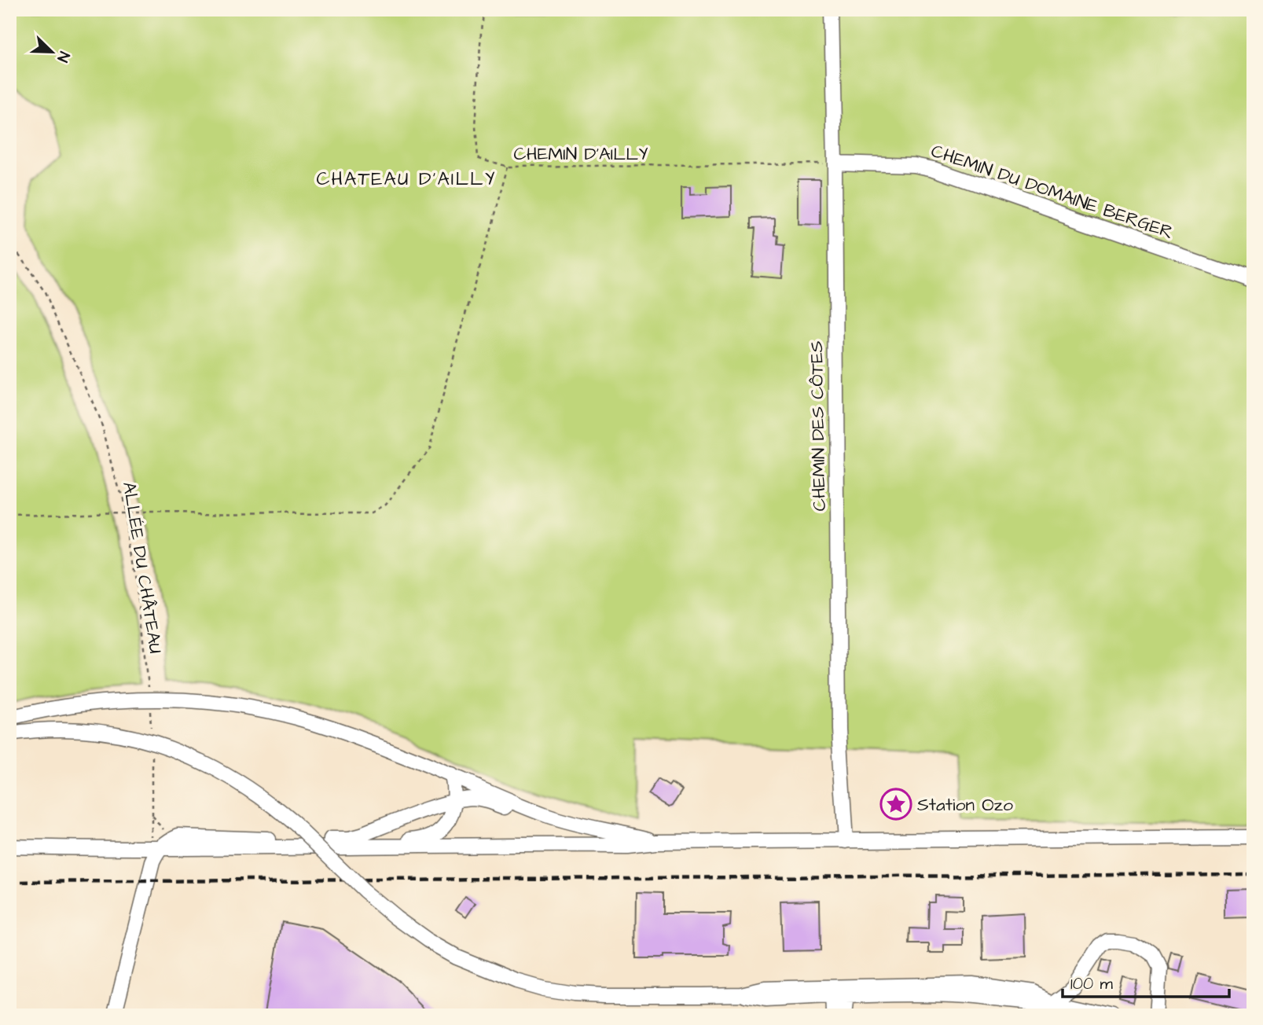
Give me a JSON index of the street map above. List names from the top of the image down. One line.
{"streets":{"street":["CHEMIN DU DOMAINE BERGER","CHEMIN DES CÔTES"],"path":["CHEMIN D'AILLY","ALLÉE DU CHÂTEAU"]},"crossings":[["CHEMIN D'AILLY","CHEMIN DU DOMAINE BERGER"],["CHEMIN D'AILLY","CHEMIN DES CÔTES"],["CHEMIN DU DOMAINE BERGER","CHEMIN DES CÔTES"]],"districts":["CHATEAU D'AILLY"],"places":{"place":["Station Ozo"]},"scale_bar":"100 m","north":"bottom right"}
